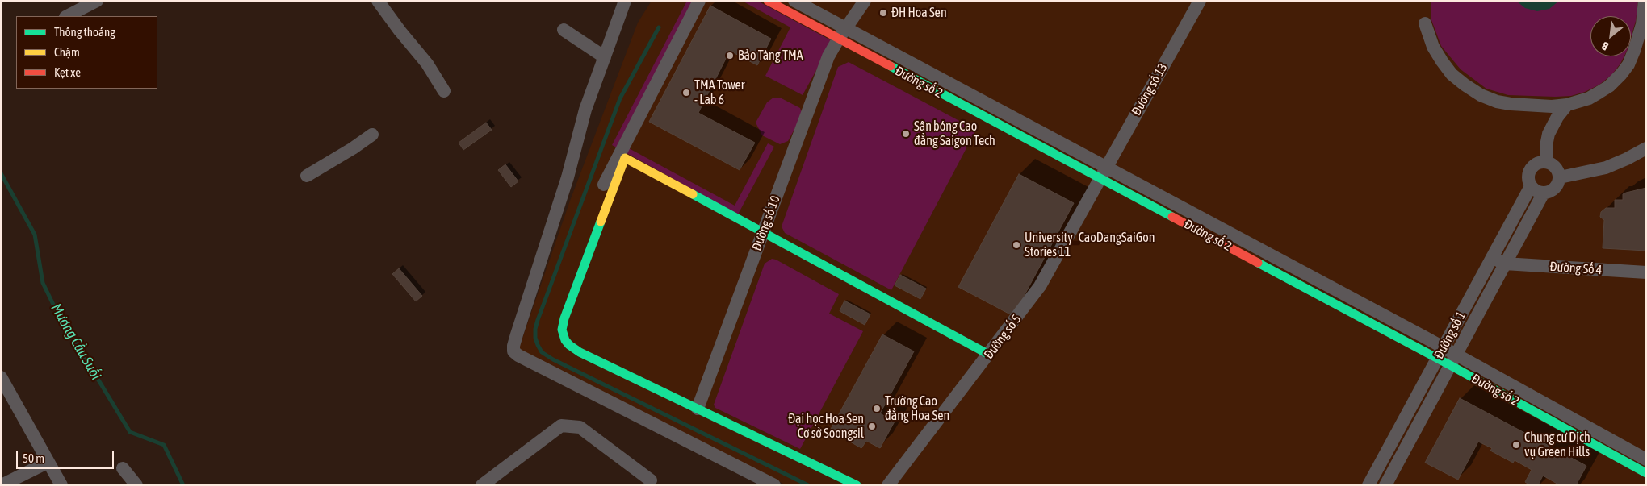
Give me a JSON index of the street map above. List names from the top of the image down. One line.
{"streets":{"street":["Đường số 2","Đường số 13","Đường số 10","Đường Số 4","Đường số 1","Đường số 5"]},"crossings":[["Đường số 2","Đường số 13"],["Đường số 2","Đường số 10"],["Đường số 2","Đường số 1"],["Đường số 2","Đường số 5"],["Đường số 13","Đường số 5"],["Đường Số 4","Đường số 1"]],"water":["Mương Cầu Suối"],"places":["ĐH Hoa Sen","Bảo Tàng TMA","TMA Tower - Lab 6","Sân bóng Cao đẳng Saigon Tech","University_CaoDangSaiGon Stories 11","Trường Cao đẳng Hoa Sen","Đại học Hoa Sen Cơ sở Soongsil","Chung cư Dịch vụ Green Hills"],"legend":["Thông thoáng","Chậm","Kẹt xe"],"scale_bar":"50 m","north":"bottom left"}
